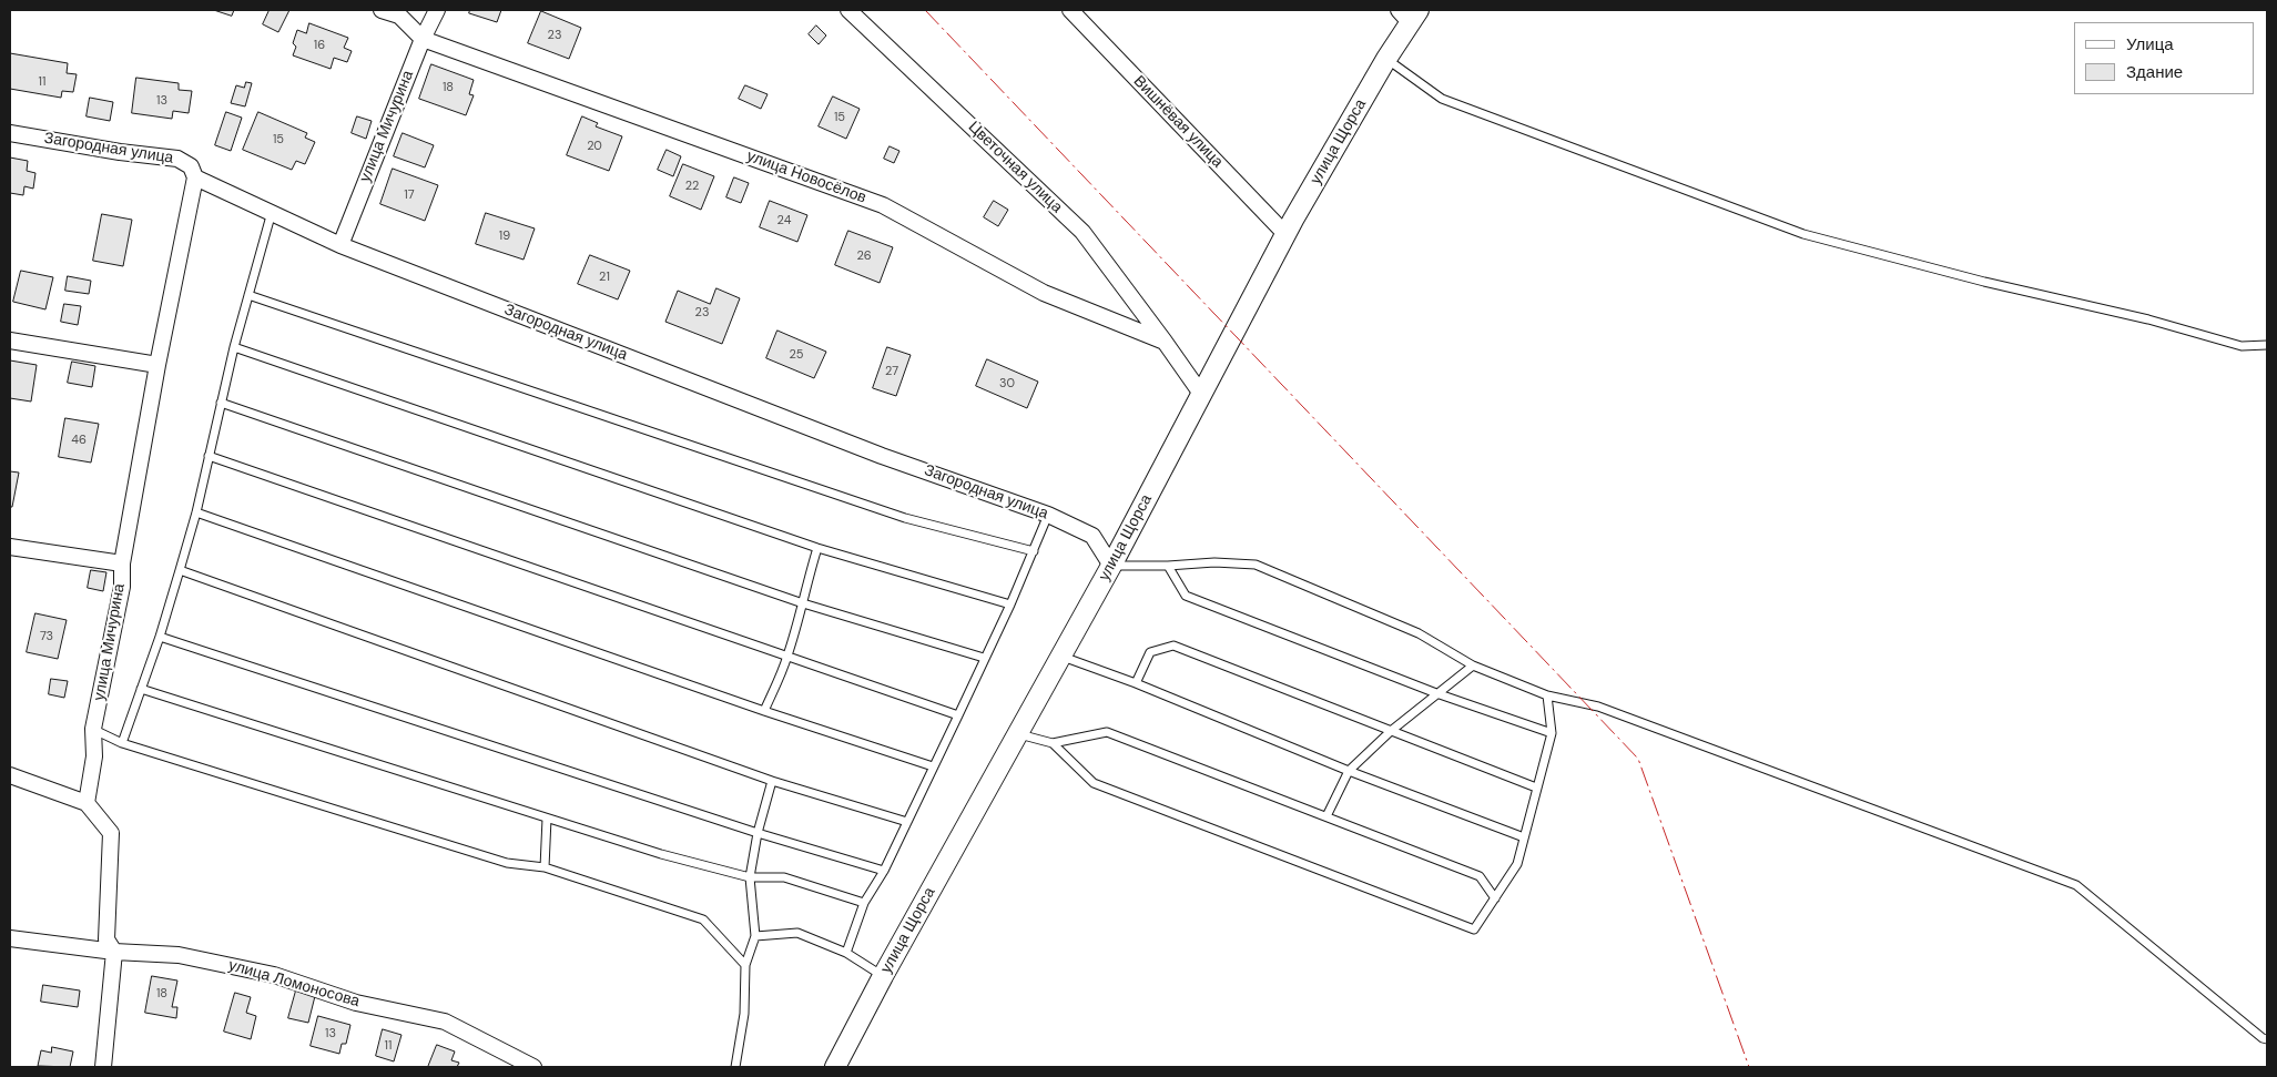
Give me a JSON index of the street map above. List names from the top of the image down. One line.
{"streets":{"street":["Вишнёвая улица","улица Мичурина","улица Щорса","Загородная улица","Цветочная улица","улица Новосёлов","улица Ломоносова"]},"crossings":[["Вишнёвая улица","улица Щорса"],["улица Мичурина","Загородная улица"],["улица Мичурина","улица Новосёлов"],["улица Щорса","Загородная улица"],["Цветочная улица","улица Новосёлов"]],"house_numbers":["23","16","11","18","13","15","15","20","22","17","24","19","26","21","23","25","27","30","46","73","18","13","11"],"legend":["Улица","Здание"]}
